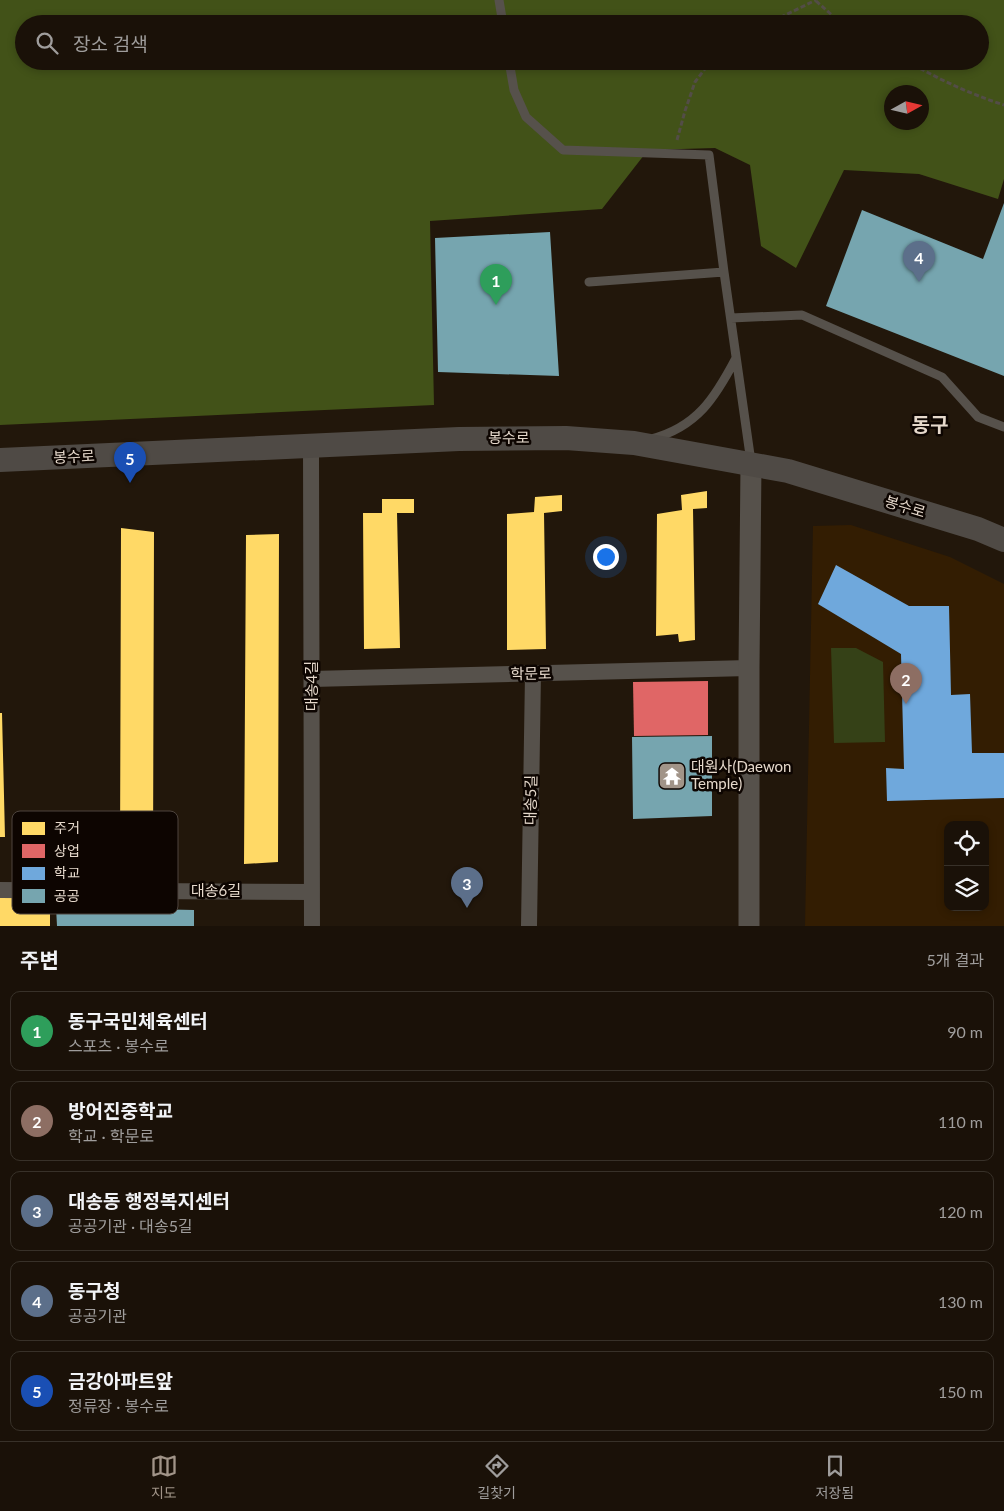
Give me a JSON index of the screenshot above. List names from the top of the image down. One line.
{"streets":{"main road":["봉수로"],"street":["학문로","대송4길","대송5길","대송6길"]},"crossings":[["봉수로","대송4길"],["학문로","대송4길"],["학문로","대송5길"],["대송4길","대송6길"]],"districts":["동구"],"places":{"temple":["대원사(Daewon Temple)"]},"legend":["주거","상업","학교","공공"],"north":"right","page":{"search":"장소 검색","pins":["4","1","5","2","3"],"heading":["주변","5개 결과"],"list":[{"mark":"1","name":"동구국민체육센터","note":"스포츠 · 봉수로","value":"90 m"},{"mark":"2","name":"방어진중학교","note":"학교 · 학문로","value":"110 m"},{"mark":"3","name":"대송동 행정복지센터","note":"공공기관 · 대송5길","value":"120 m"},{"mark":"4","name":"동구청","note":"공공기관","value":"130 m"},{"mark":"5","name":"금강아파트앞","note":"정류장 · 봉수로","value":"150 m"}],"nav":["지도","길찾기","저장됨"]}}
